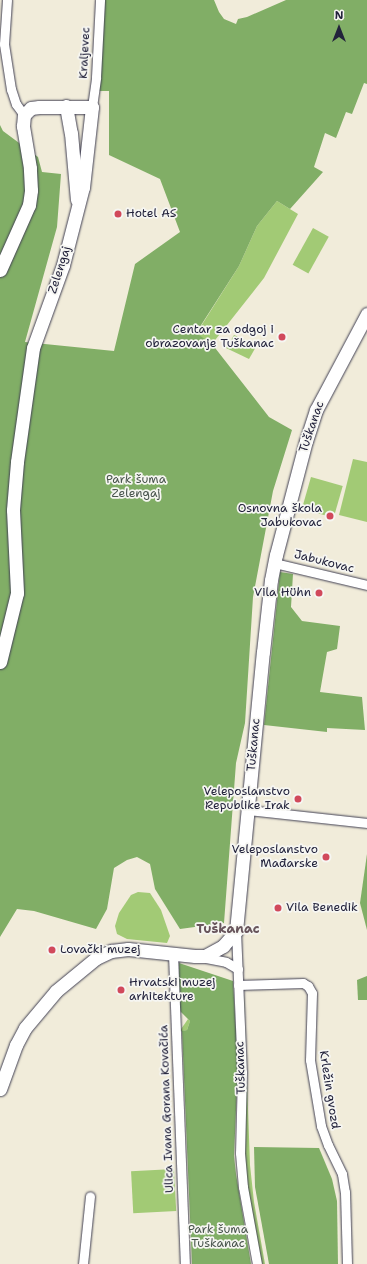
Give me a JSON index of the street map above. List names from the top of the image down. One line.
{"streets":{"street":["Kraljevec","Zelengaj","Tuškanac","Jabukovac","Krležin gvozd","Ulica Ivana Gorana Kovačića"]},"crossings":[["Kraljevec","Zelengaj"],["Tuškanac","Jabukovac"],["Tuškanac","Krležin gvozd"]],"districts":["Tuškanac"],"parks":["Park šuma Zelengaj","Park šuma Tuškanac"],"places":["Hotel AS","Centar za odgoj i obrazovanje Tuškanac","Osnovna škola Jabukovac","Vila Hühn","Veleposlanstvo Republike Irak","Veleposlanstvo Mađarske","Vila Benedik","Lovački muzej","Hrvatski muzej arhitekture"],"north":"top"}
